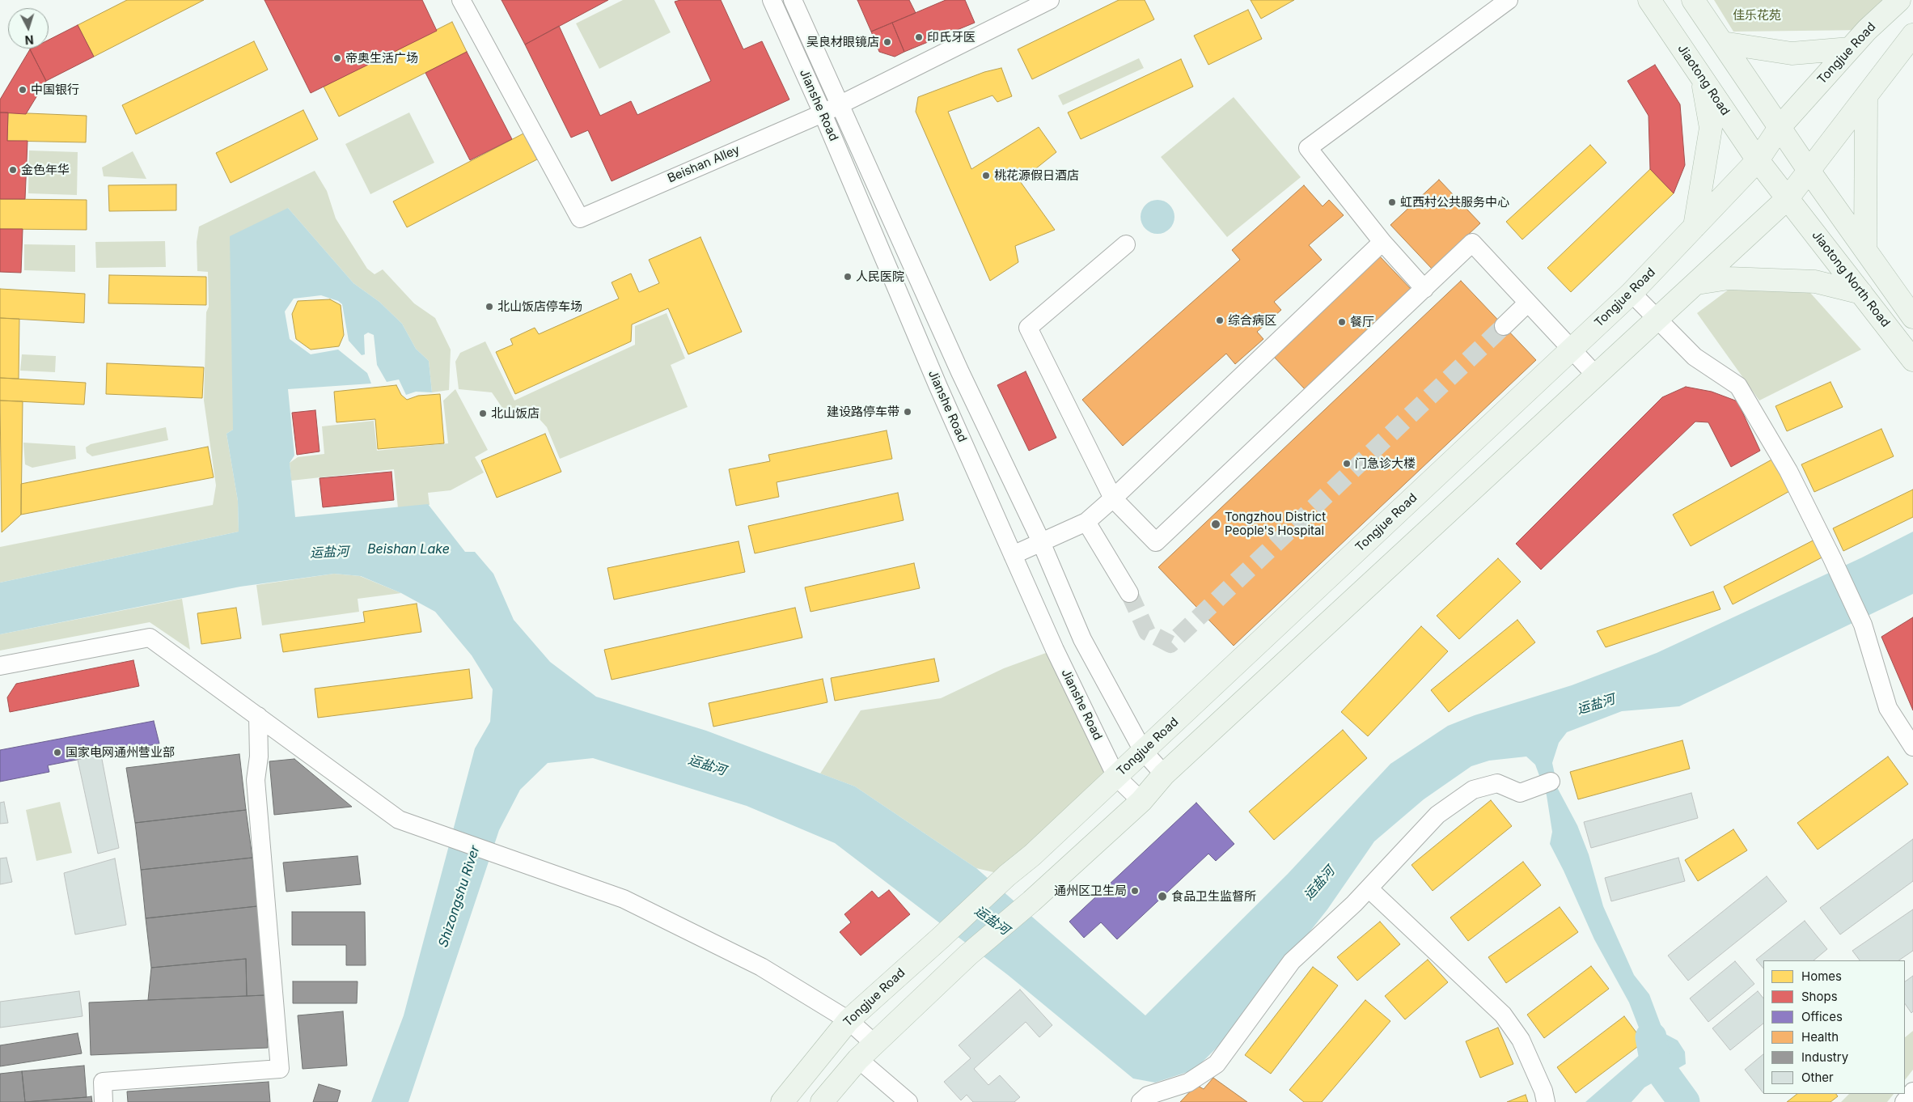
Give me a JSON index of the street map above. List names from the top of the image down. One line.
{"streets":{"main road":["Tongjue Road","Jiaotong Road","Jiaotong North Road"],"street":["Jianshe Road","Beishan Alley"]},"crossings":[["Tongjue Road","Jiaotong Road"],["Tongjue Road","Jianshe Road"],["Jiaotong Road","Jiaotong North Road"],["Jianshe Road","Beishan Alley"]],"water":["Beishan Lake","运盐河","Shizongshu River"],"parks":["佳乐花苑"],"places":["印氏牙医","吴良材眼镜店","帝奥生活广场","中国银行","金色年华","桃花源假日酒店","虹西村公共服务中心","人民医院","北山饭店停车场","综合病区","餐厅","建设路停车带","北山饭店","门急诊大楼","Tongzhou District People's Hospital","国家电网通州营业部","通州区卫生局","食品卫生监督所"],"legend":["Homes","Shops","Offices","Health","Industry","Other"],"north":"bottom"}
